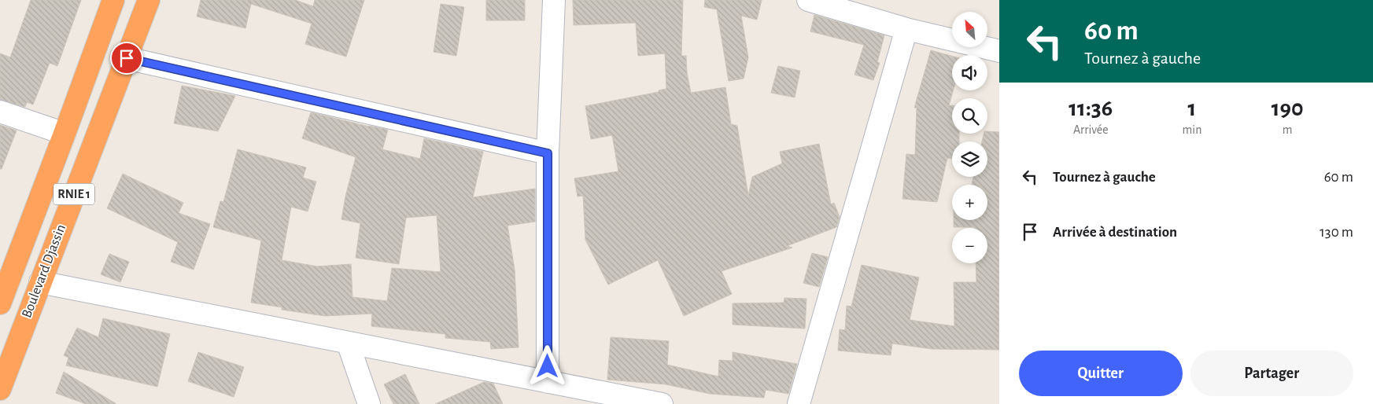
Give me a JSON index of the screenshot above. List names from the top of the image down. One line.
{"streets":{"highway":["RNIE 1","Boulevard Djassin"]},"north":"top left","page":{"turn":["60 m","Tournez à gauche"],"map_buttons":["+","−"],"eta":["11:36","Arrivée","1","min","190","m"],"list":[{"name":"Tournez à gauche","value":"60 m"},{"name":"Arrivée à destination","value":"130 m"}],"buttons":["Quitter","Partager"]}}
